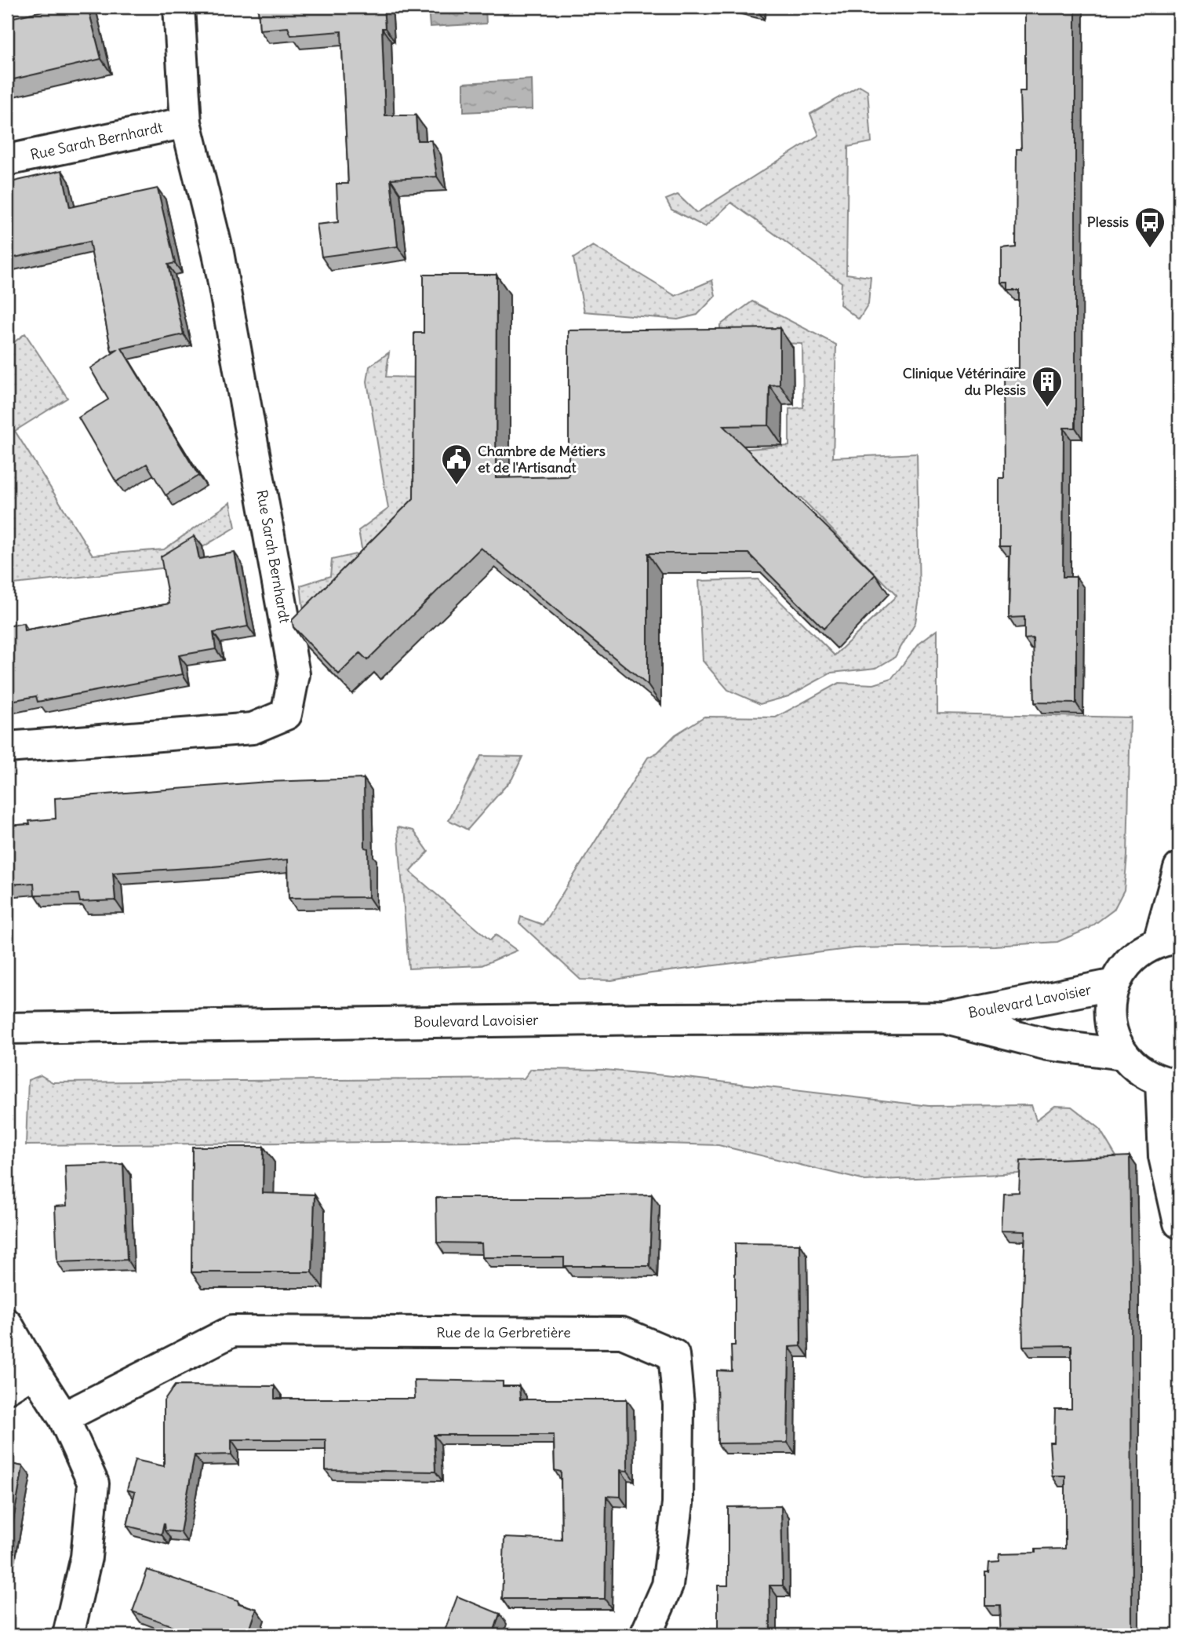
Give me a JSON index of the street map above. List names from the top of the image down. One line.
{"streets":{"street":["Rue Sarah Bernhardt","Boulevard Lavoisier","Rue de la Gerbretière"]},"places":{"bus stop":["Plessis"],"building":["Clinique Vétérinaire du Plessis"],"public building":["Chambre de Métiers et de l'Artisanat"]}}
